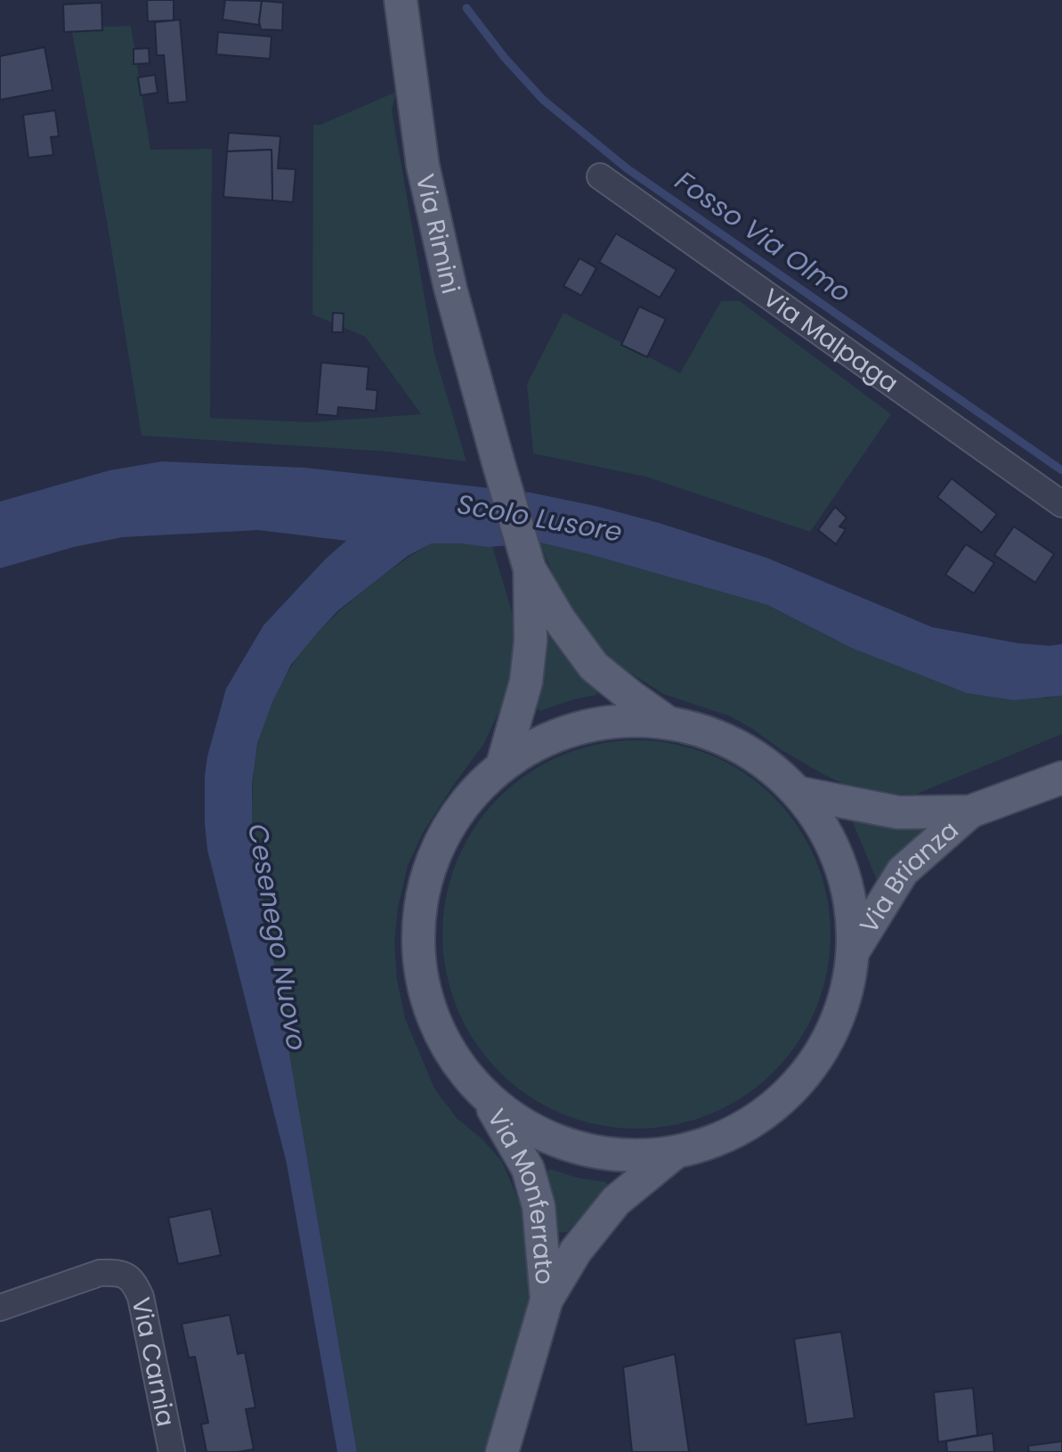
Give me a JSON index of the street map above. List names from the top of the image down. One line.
{"streets":{"main road":["Via Rimini","Via Brianza","Via Monferrato"],"street":["Via Malpaga","Via Carnia"]},"water":["Fosso Via Olmo","Scolo Lusore","Cesenego Nuovo"]}
